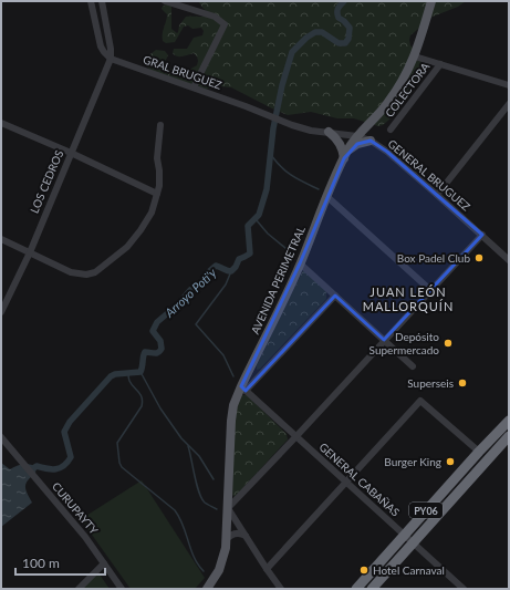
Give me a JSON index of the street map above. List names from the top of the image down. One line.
{"streets":{"highway":["PY06"],"main road":["AVENIDA PERIMETRAL"],"street":["GRAL BRUGUEZ","COLECTORA","GENERAL BRUGUEZ","LOS CEDROS","GENERAL CABAÑAS","CURUPAYTY"]},"crossings":[["GRAL BRUGUEZ","GENERAL BRUGUEZ"],["GRAL BRUGUEZ","LOS CEDROS"],["GENERAL BRUGUEZ","AVENIDA PERIMETRAL"],["AVENIDA PERIMETRAL","GENERAL CABAÑAS"],["GENERAL CABAÑAS","PY06"]],"districts":["JUAN LEÓN MALLORQUÍN"],"water":["Arroyo Poti'y"],"places":["Box Padel Club","Depósito Supermercado","Superseis","Burger King","Hotel Carnaval"],"scale_bar":"100 m"}
